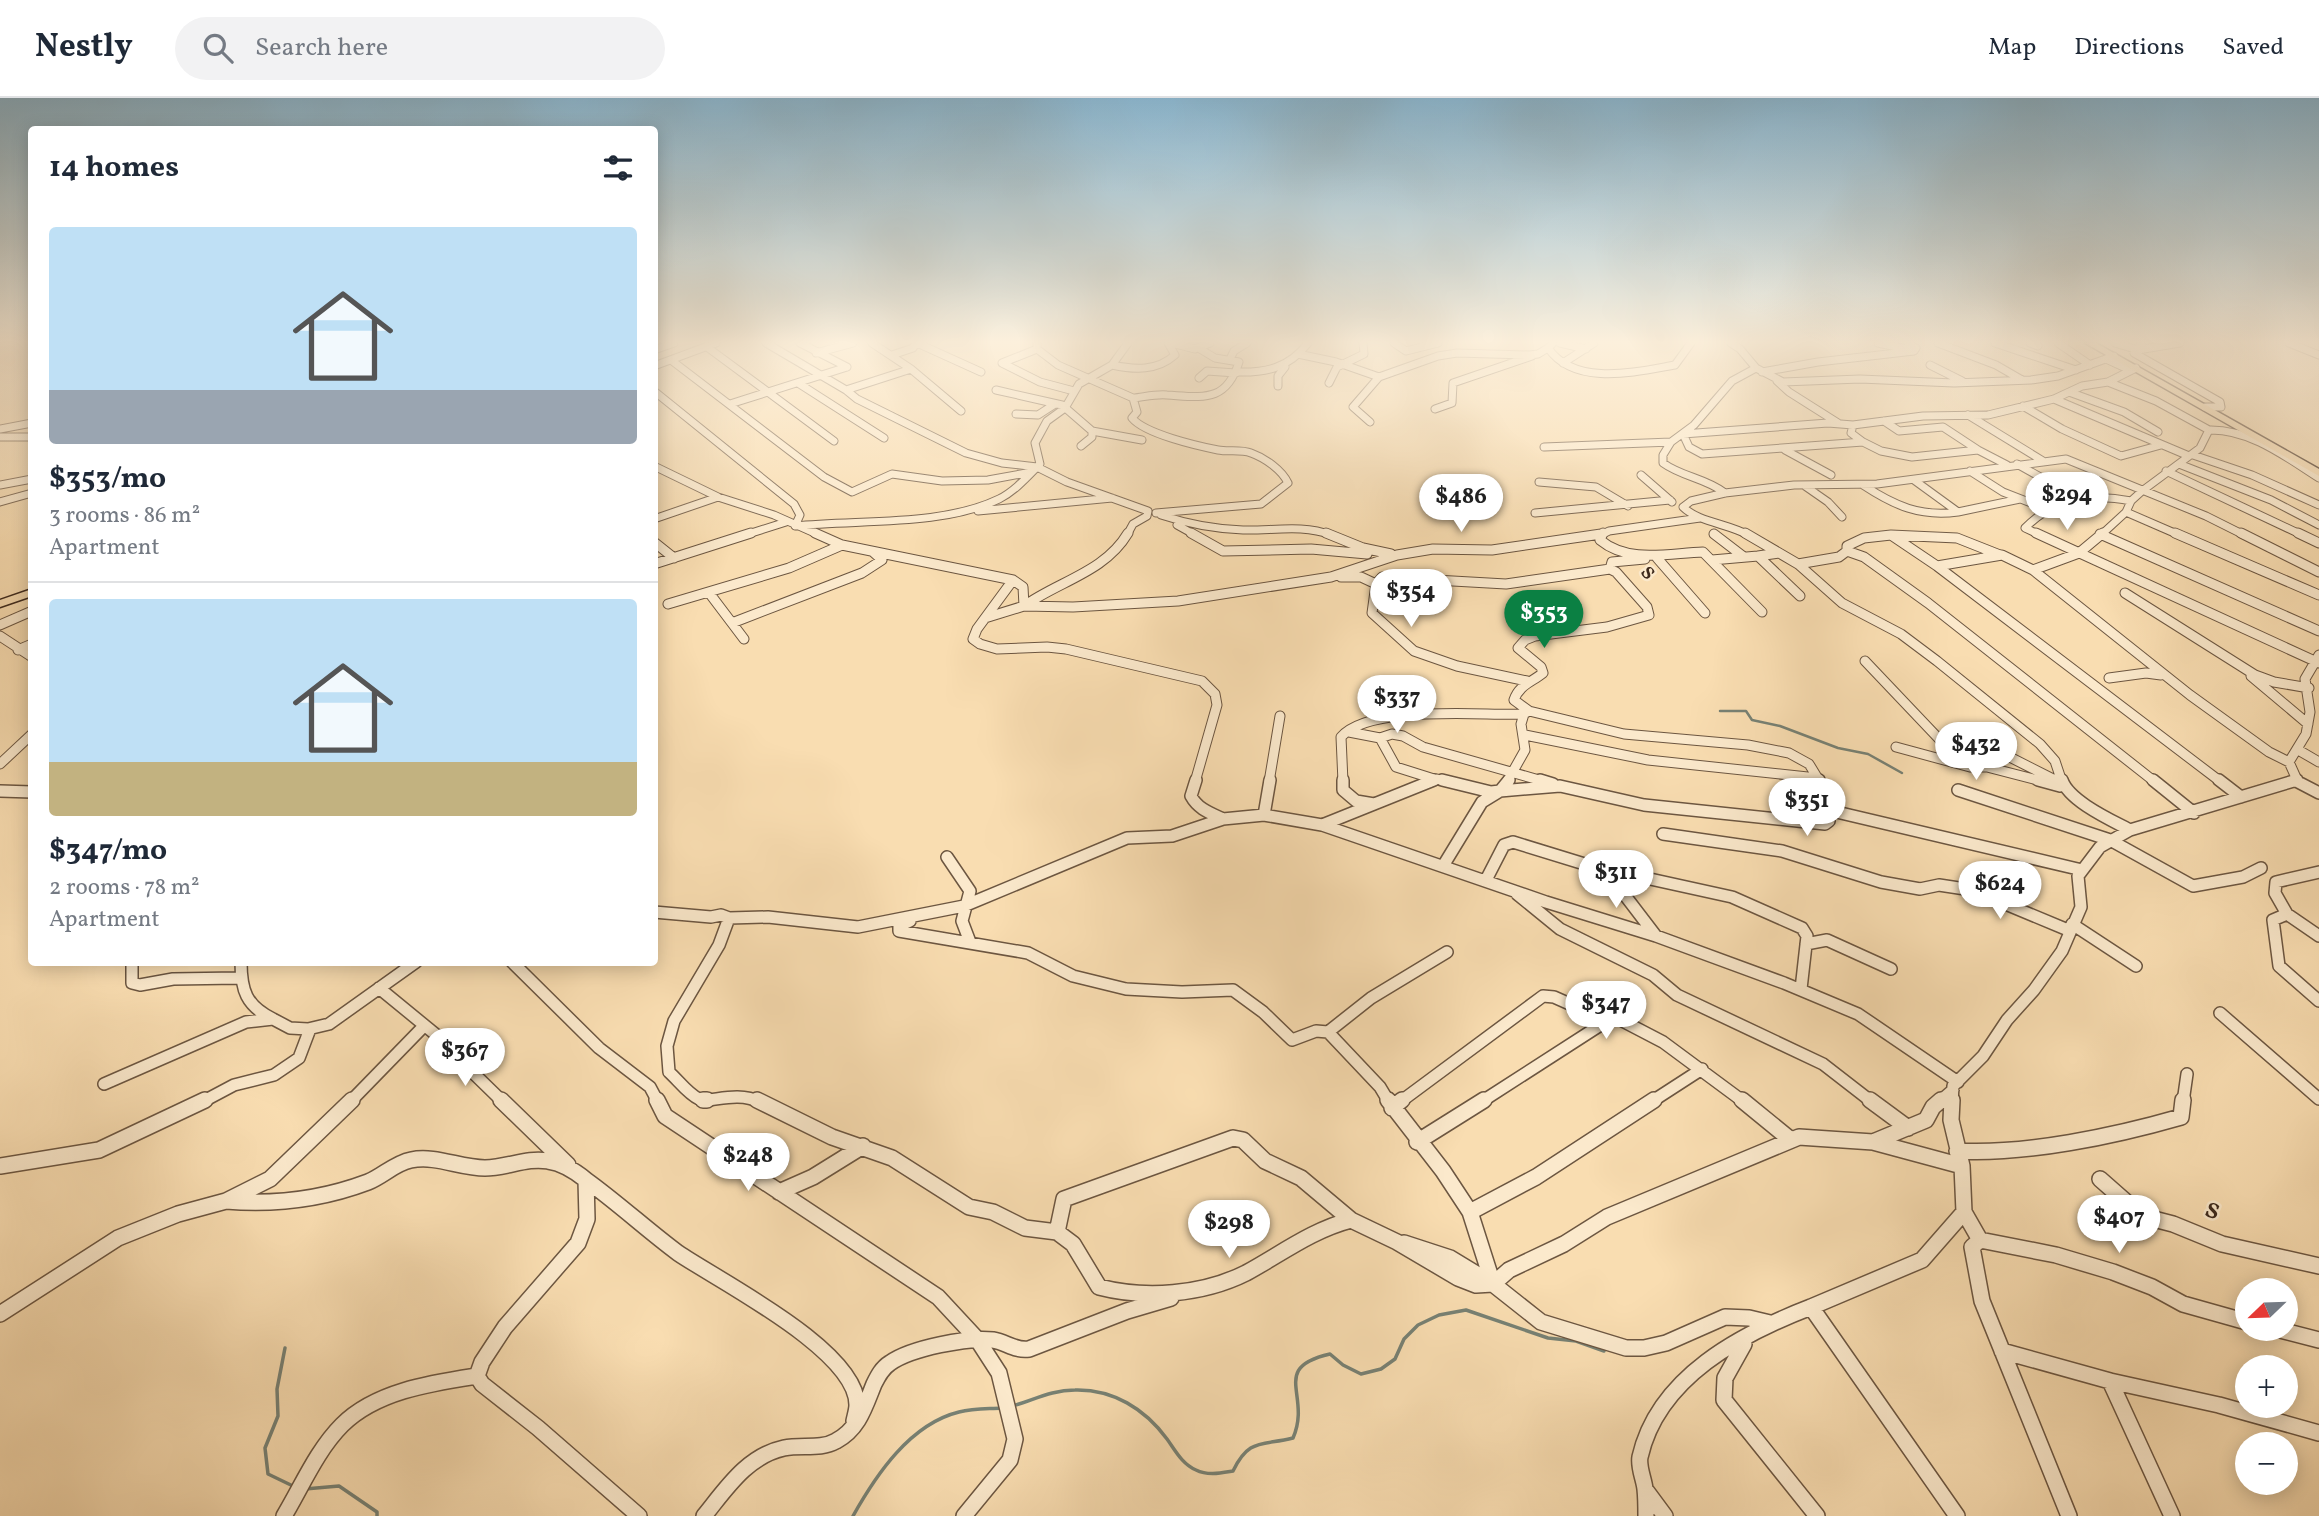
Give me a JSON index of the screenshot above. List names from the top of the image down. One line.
{"streets":{"street":["s"]},"north":"bottom left","page":{"header":"Nestly","search":"Search here","nav":["Map","Directions","Saved"],"heading":"14 homes","list":[{"name":"$353/mo","note":"3 rooms · 86 m² · Apartment"},{"name":"$347/mo","note":"2 rooms · 78 m² · Apartment"}],"price":["$294","$486","$354","$353","$337","$432","$351","$311","$624","$347","$367","$248","$407","$298"],"map_buttons":["+","−"]}}
